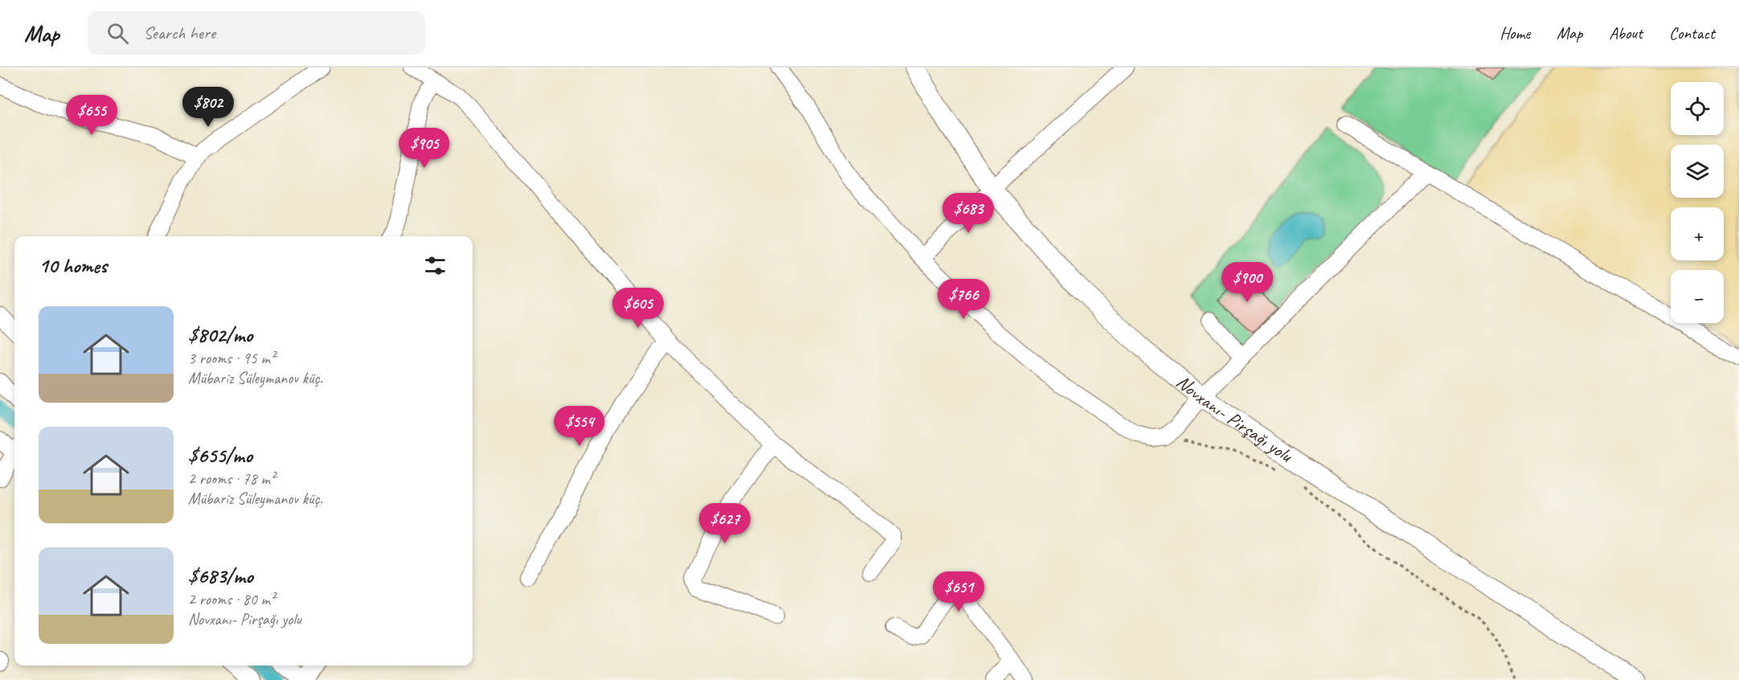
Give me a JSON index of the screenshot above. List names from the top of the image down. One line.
{"streets":{"main road":["Novxanı- Pirşağı yolu"]},"page":{"header":"Map","search":"Search here","nav":["Home","Map","About","Contact"],"map_buttons":["+","−"],"price":["$802","$655","$905","$683","$900","$766","$605","$554","$627","$651"],"heading":"10 homes","list":[{"name":"$802/mo","note":"3 rooms · 95 m² · Mübariz Süleymanov küç."},{"name":"$655/mo","note":"2 rooms · 78 m² · Mübariz Süleymanov küç."},{"name":"$683/mo","note":"2 rooms · 80 m² · Novxanı- Pirşağı yolu"}]}}
